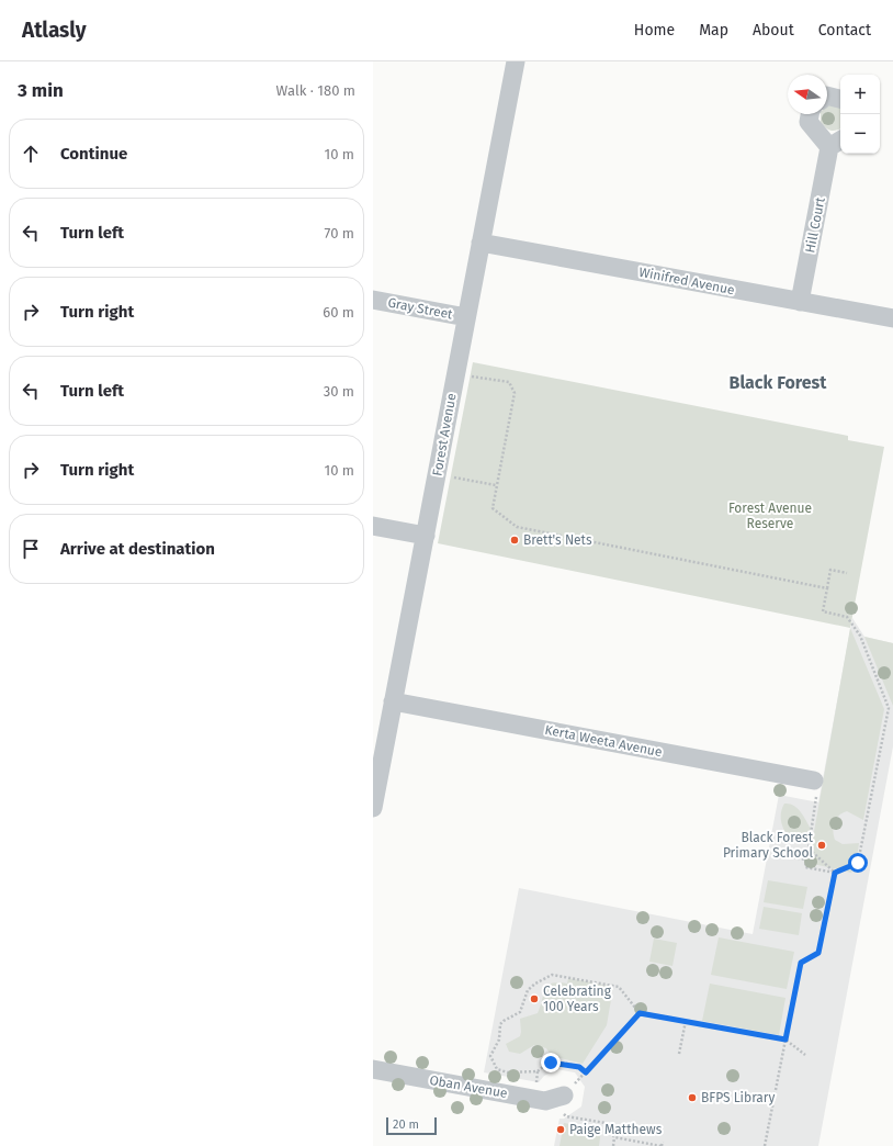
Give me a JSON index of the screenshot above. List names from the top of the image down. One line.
{"streets":{"street":["Hill Court","Winifred Avenue","Gray Street","Forest Avenue","Kerta Weeta Avenue","Oban Avenue"]},"crossings":[["Hill Court","Winifred Avenue"],["Winifred Avenue","Forest Avenue"],["Gray Street","Forest Avenue"],["Forest Avenue","Kerta Weeta Avenue"]],"districts":["Black Forest"],"parks":["Forest Avenue Reserve"],"places":["Brett's Nets","Black Forest Primary School","Celebrating 100 Years","BFPS Library","Paige Matthews"],"scale_bar":"20 m","north":"left","page":{"header":"Atlasly","nav":["Home","Map","About","Contact"],"heading":["3 min","Walk · 180 m"],"map_buttons":["+","−"],"list":[["Continue","10 m"],["Turn left","70 m"],["Turn right","60 m"],["Turn left","30 m"],["Turn right","10 m"],"Arrive at destination"],"scale":"20 m"}}
